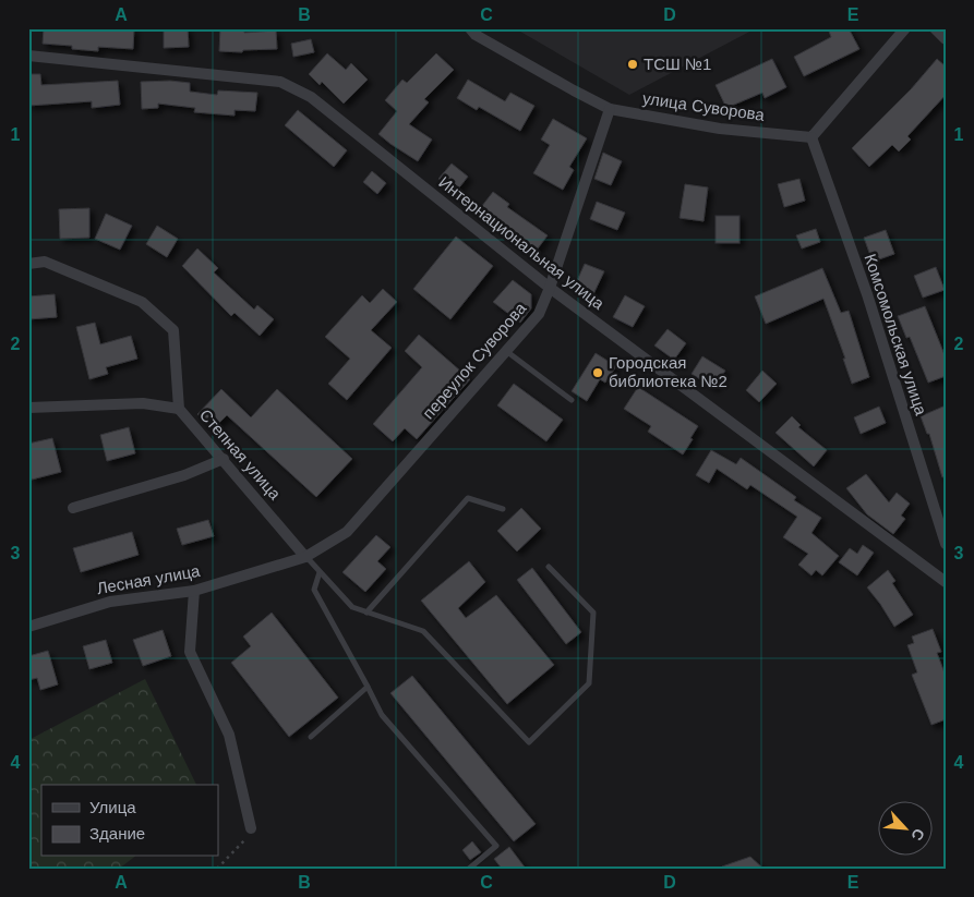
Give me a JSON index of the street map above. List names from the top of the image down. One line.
{"streets":{"street":["улица Суворова","Интернациональная улица","Комсомольская улица","переулок Суворова","Степная улица","Лесная улица"]},"crossings":[["улица Суворова","Комсомольская улица"],["улица Суворова","переулок Суворова"],["Интернациональная улица","переулок Суворова"],["переулок Суворова","Степная улица"],["переулок Суворова","Лесная улица"],["Степная улица","Лесная улица"]],"places":["ТСШ №1","Городская библиотека №2"],"legend":["Улица","Здание"],"north":"bottom right","grid":{"columns":["A","B","C","D","E"],"rows":["1","2","3","4"]}}
